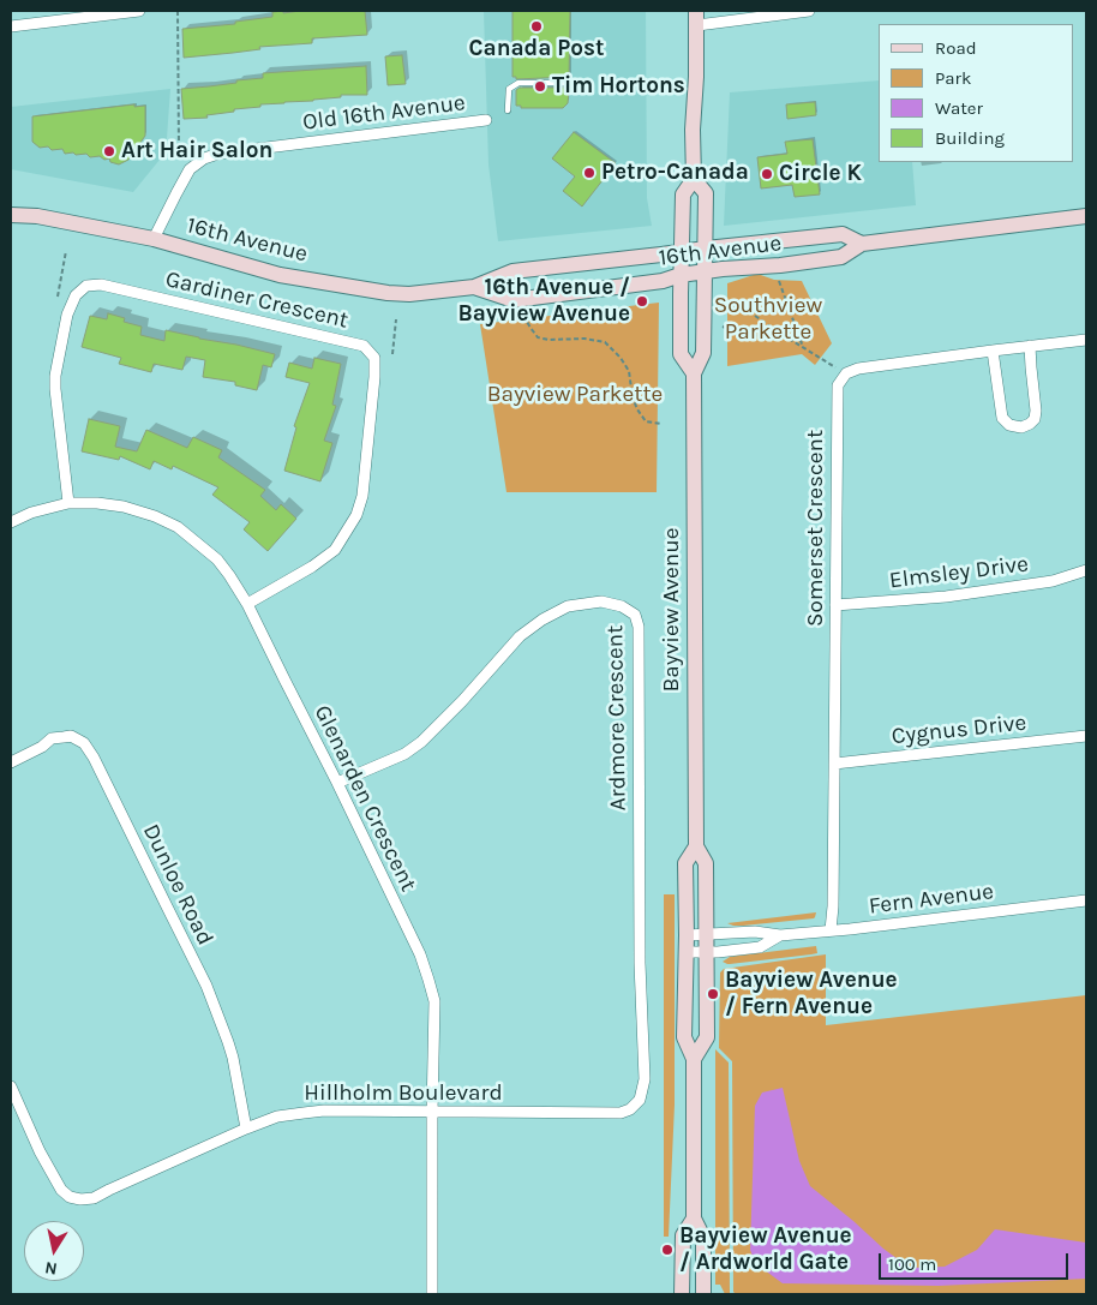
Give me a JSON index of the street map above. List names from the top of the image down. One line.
{"streets":{"main road":["16th Avenue","Bayview Avenue"],"street":["Old 16th Avenue","Gardiner Crescent","Somerset Crescent","Elmsley Drive","Ardmore Crescent","Cygnus Drive","Glenarden Crescent","Dunloe Road","Fern Avenue","Hillholm Boulevard"]},"crossings":[["Old 16th Avenue","16th Avenue"],["16th Avenue","Bayview Avenue"],["Gardiner Crescent","Glenarden Crescent"],["Somerset Crescent","Elmsley Drive"],["Somerset Crescent","Cygnus Drive"],["Somerset Crescent","Fern Avenue"],["Bayview Avenue","Fern Avenue"],["Ardmore Crescent","Glenarden Crescent"],["Ardmore Crescent","Hillholm Boulevard"],["Glenarden Crescent","Hillholm Boulevard"],["Dunloe Road","Hillholm Boulevard"]],"parks":["Southview Parkette","Bayview Parkette"],"places":["Canada Post","Tim Hortons","Art Hair Salon","Petro-Canada","Circle K","16th Avenue / Bayview Avenue","Bayview Avenue / Fern Avenue","Bayview Avenue / Ardworld Gate"],"legend":["Road","Park","Water","Building"],"scale_bar":"100 m","north":"bottom"}
